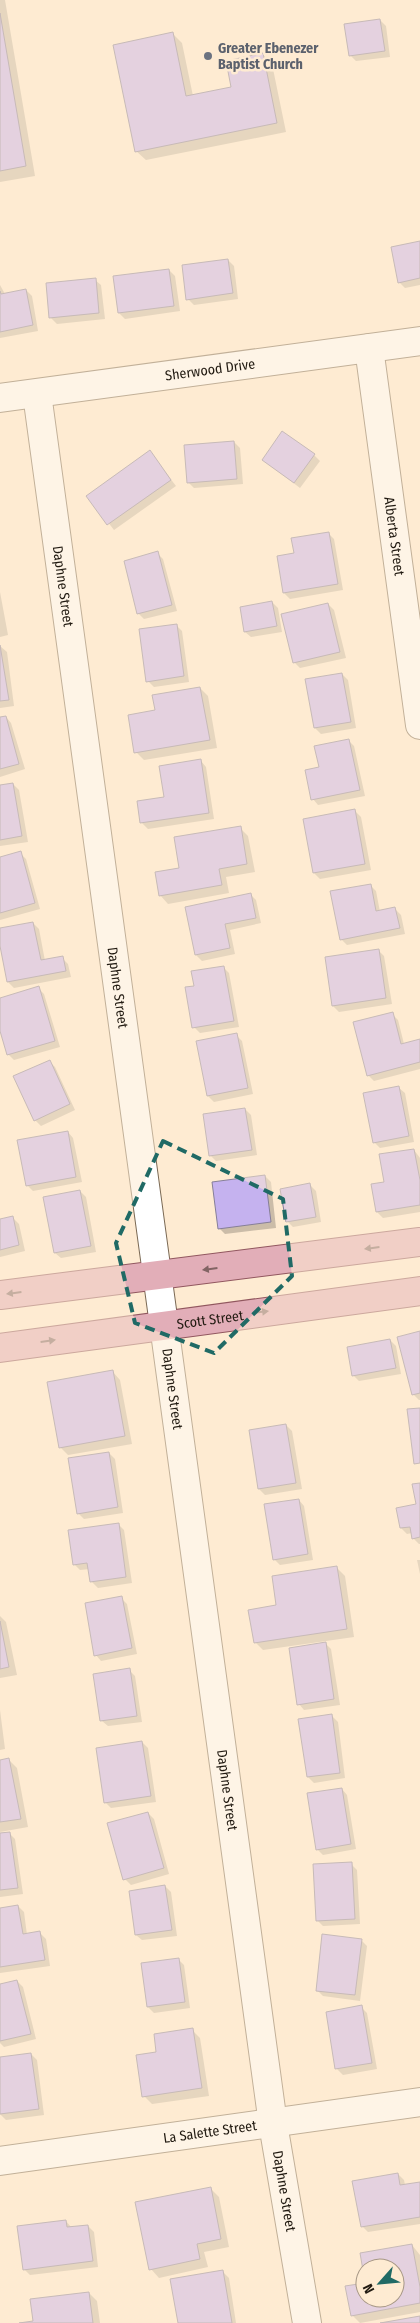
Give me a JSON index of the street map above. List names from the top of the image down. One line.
{"streets":{"main road":["Scott Street"],"street":["Sherwood Drive","Alberta Street","Daphne Street","La Salette Street"]},"crossings":[["Sherwood Drive","Alberta Street"],["Sherwood Drive","Daphne Street"],["Daphne Street","Scott Street"],["Daphne Street","La Salette Street"]],"places":["Greater Ebenezer Baptist Church"],"north":"bottom left"}
